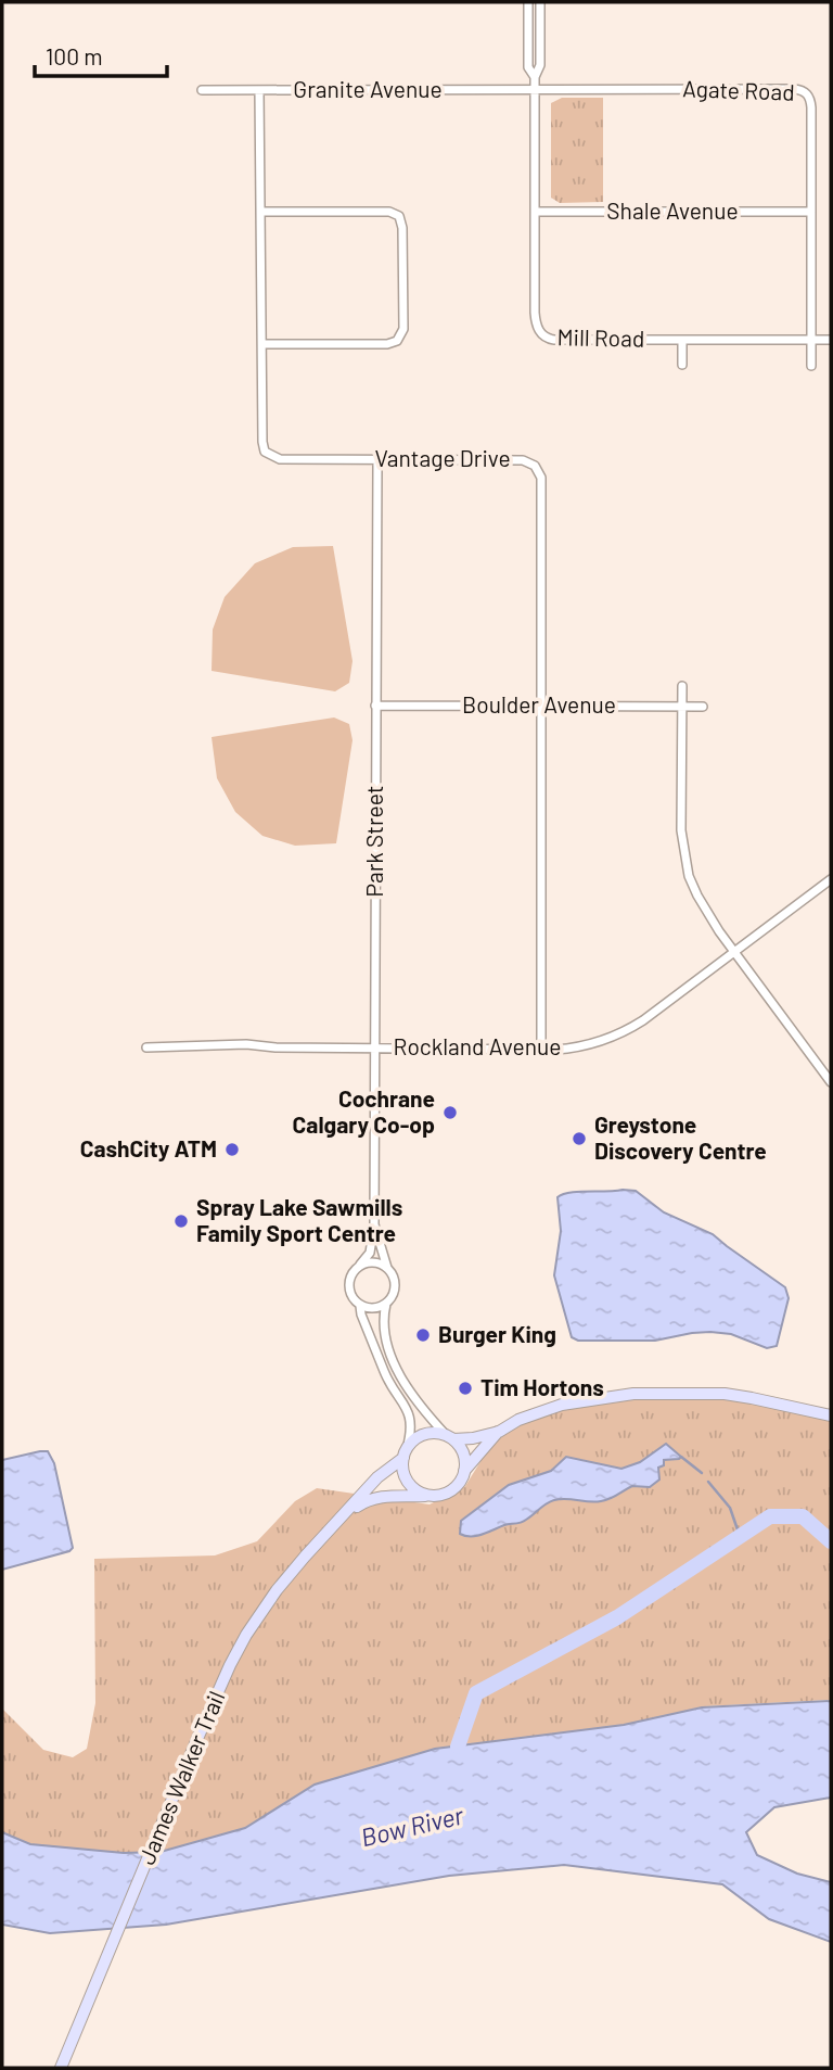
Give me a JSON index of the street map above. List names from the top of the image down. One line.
{"streets":{"main road":["James Walker Trail"],"street":["Granite Avenue","Agate Road","Shale Avenue","Mill Road","Vantage Drive","Boulder Avenue","Park Street","Rockland Avenue"]},"crossings":[["Granite Avenue","Agate Road"],["Granite Avenue","Mill Road"],["Granite Avenue","Vantage Drive"],["Agate Road","Shale Avenue"],["Agate Road","Mill Road"],["Shale Avenue","Mill Road"],["Vantage Drive","Boulder Avenue"],["Vantage Drive","Park Street"],["Vantage Drive","Rockland Avenue"],["Boulder Avenue","Park Street"],["Park Street","Rockland Avenue"]],"water":["Bow River"],"places":["Cochrane Calgary Co-op","Greystone Discovery Centre","CashCity ATM","Spray Lake Sawmills Family Sport Centre","Burger King","Tim Hortons"],"scale_bar":"100 m"}
